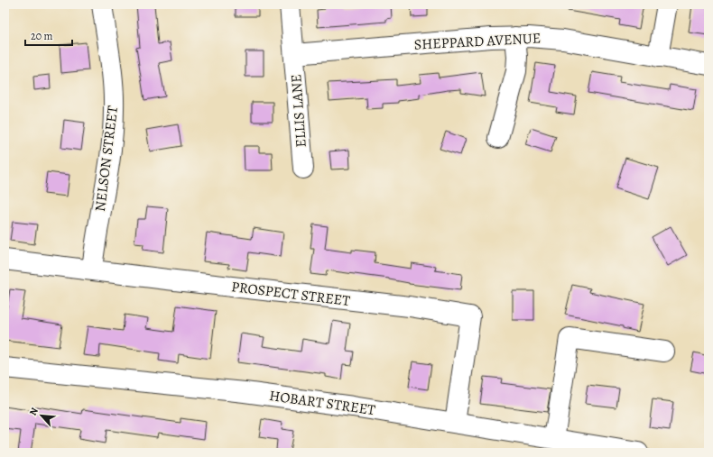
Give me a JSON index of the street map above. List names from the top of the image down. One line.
{"streets":{"street":["SHEPPARD AVENUE","ELLIS LANE","NELSON STREET","PROSPECT STREET","HOBART STREET"]},"crossings":[["SHEPPARD AVENUE","ELLIS LANE"],["NELSON STREET","PROSPECT STREET"],["PROSPECT STREET","HOBART STREET"]],"scale_bar":"20 m","north":"top left"}
